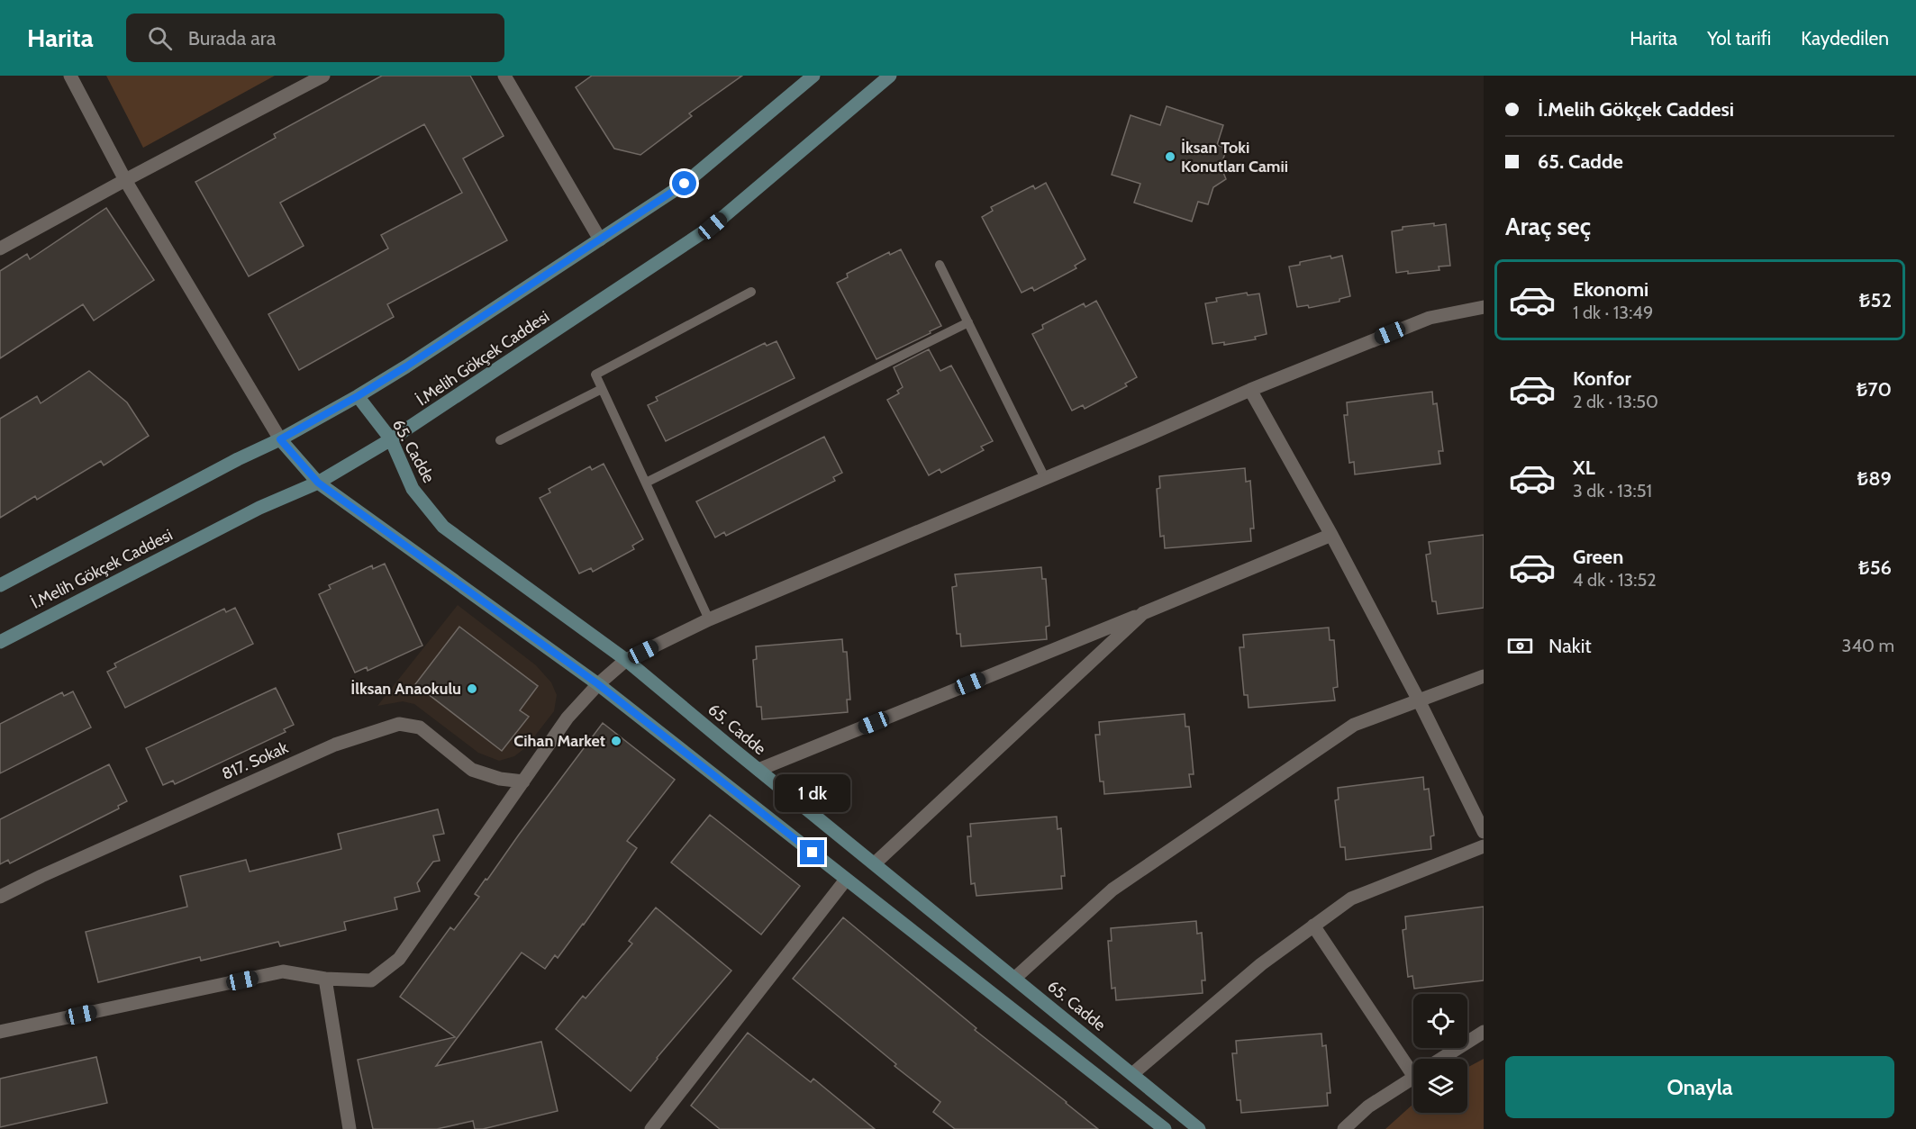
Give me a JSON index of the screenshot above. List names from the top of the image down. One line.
{"streets":{"main road":["İ.Melih Gökçek Caddesi","65. Cadde"],"street":["817. Sokak"]},"crossings":[["İ.Melih Gökçek Caddesi","65. Cadde"]],"places":["İksan Toki Konutları Camii","İlksan Anaokulu","Cihan Market"],"page":{"header":"Harita","search":"Burada ara","nav":["Harita","Yol tarifi","Kaydedilen"],"banner":["İ.Melih Gökçek Caddesi","65. Cadde"],"heading":"Araç seç","list":[{"name":"Ekonomi","note":"1 dk · 13:49","value":"₺52"},{"name":"Konfor","note":"2 dk · 13:50","value":"₺70"},{"name":"XL","note":"3 dk · 13:51","value":"₺89"},{"name":"Green","note":"4 dk · 13:52","value":"₺56"}],"pay":["Nakit","340 m"],"bubble":"1 dk","buttons":"Onayla"}}
